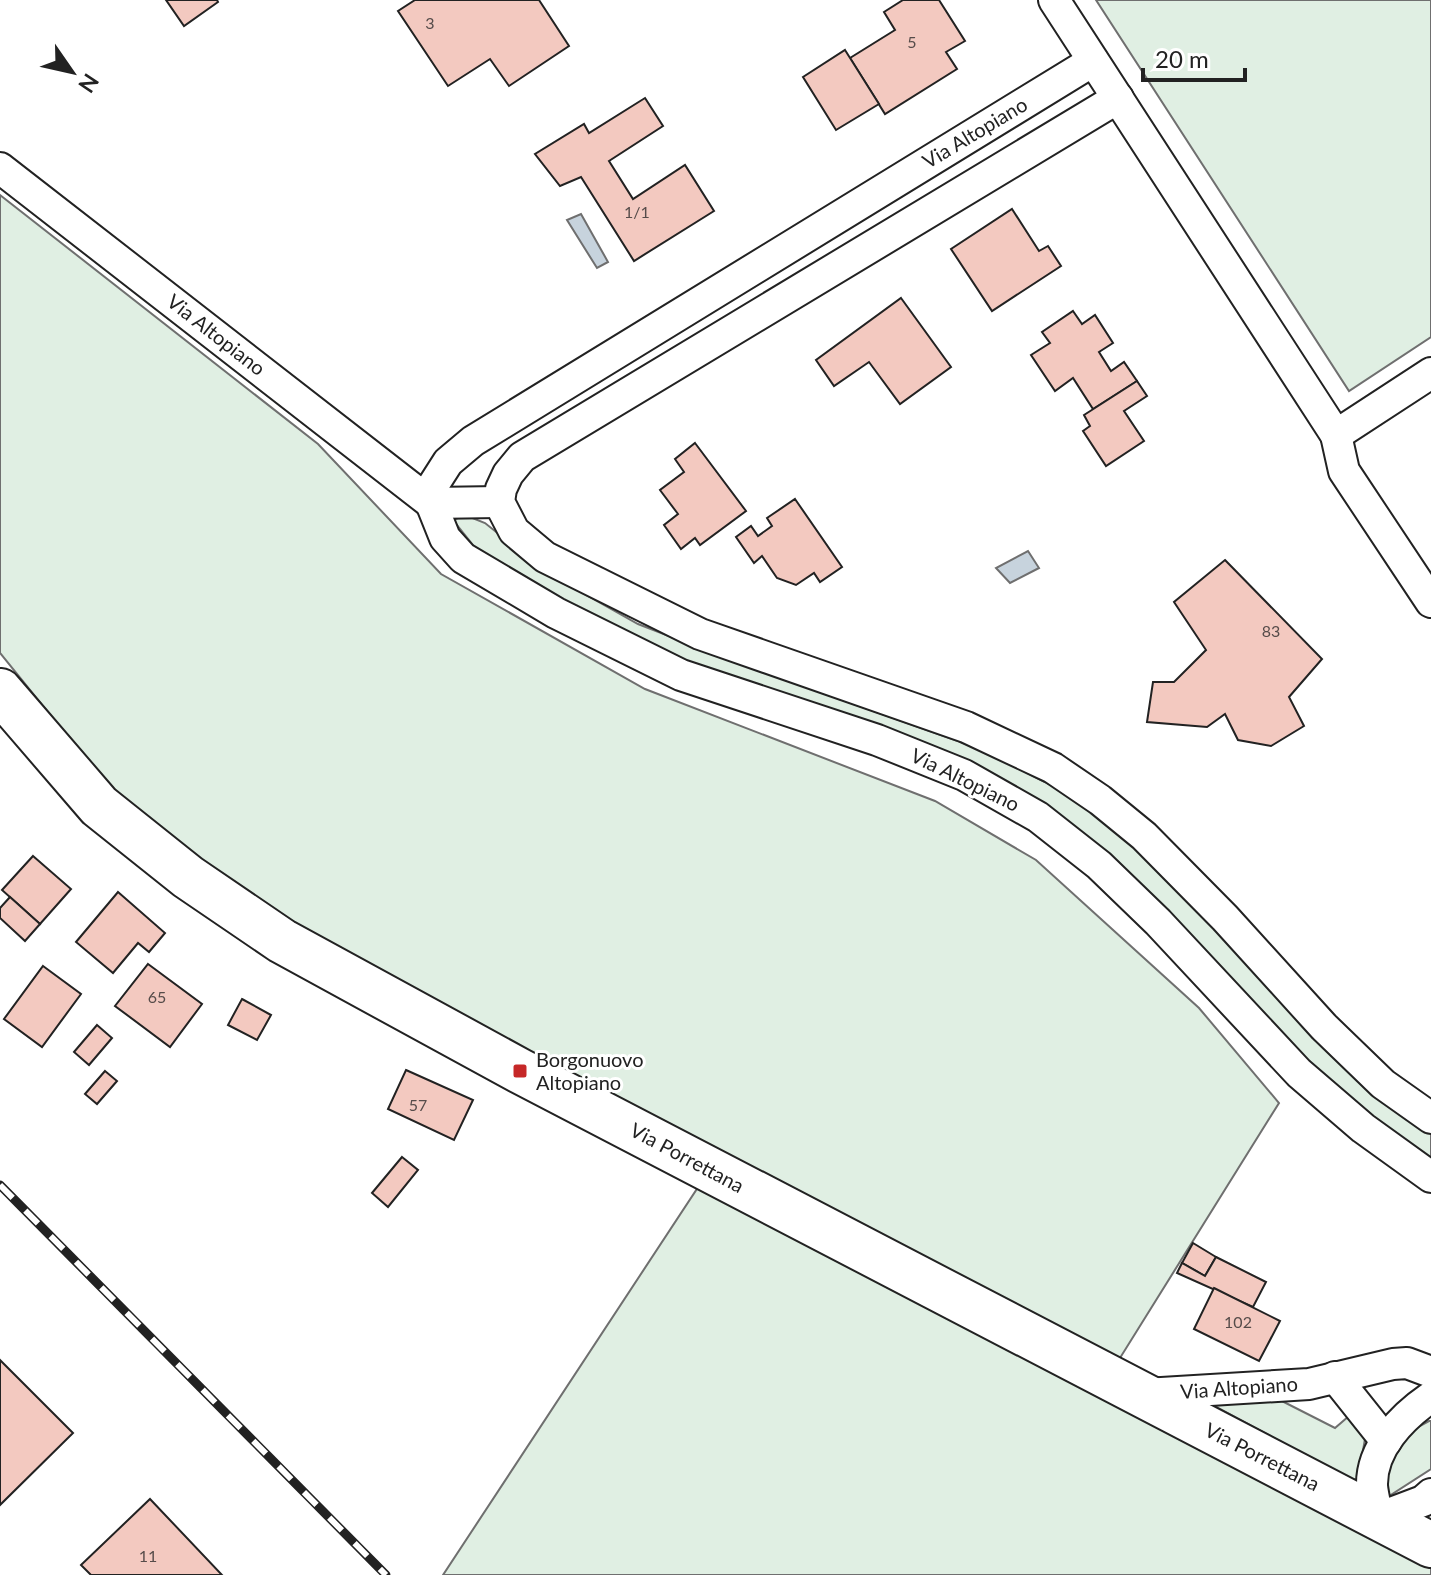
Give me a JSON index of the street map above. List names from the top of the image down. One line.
{"streets":{"main road":["Via Porrettana"],"street":["Via Altopiano"]},"crossings":[["Via Altopiano","Via Porrettana"]],"places":{"transit":["Borgonuovo Altopiano"]},"house_numbers":["3","5","1/1","83","65","57","102","11"],"scale_bar":"20 m","north":"bottom right"}
